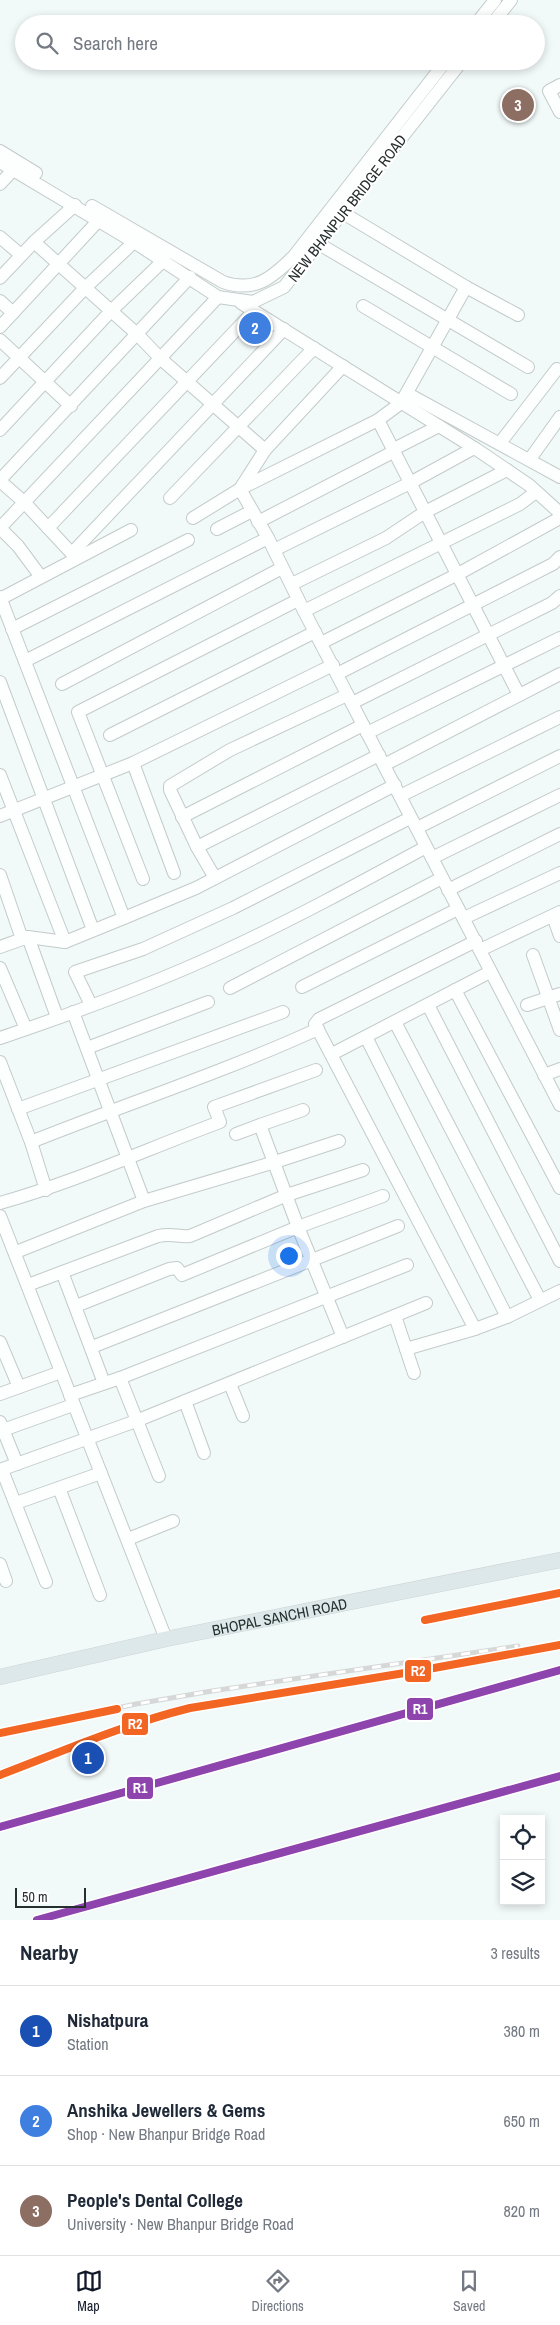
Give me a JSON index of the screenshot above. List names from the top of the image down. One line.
{"streets":{"main road":["BHOPAL SANCHI ROAD"],"street":["NEW BHANPUR BRIDGE ROAD"]},"lines":["transit line R2","transit line R1"],"scale_bar":"50 m","page":{"search":"Search here","pins":["3","2","1"],"scale":"50 m","heading":["Nearby","3 results"],"list":[{"mark":"1","name":"Nishatpura","note":"Station","value":"380 m"},{"mark":"2","name":"Anshika Jewellers & Gems","note":"Shop · New Bhanpur Bridge Road","value":"650 m"},{"mark":"3","name":"People's Dental College","note":"University · New Bhanpur Bridge Road","value":"820 m"}],"nav":["Map","Directions","Saved"]}}
